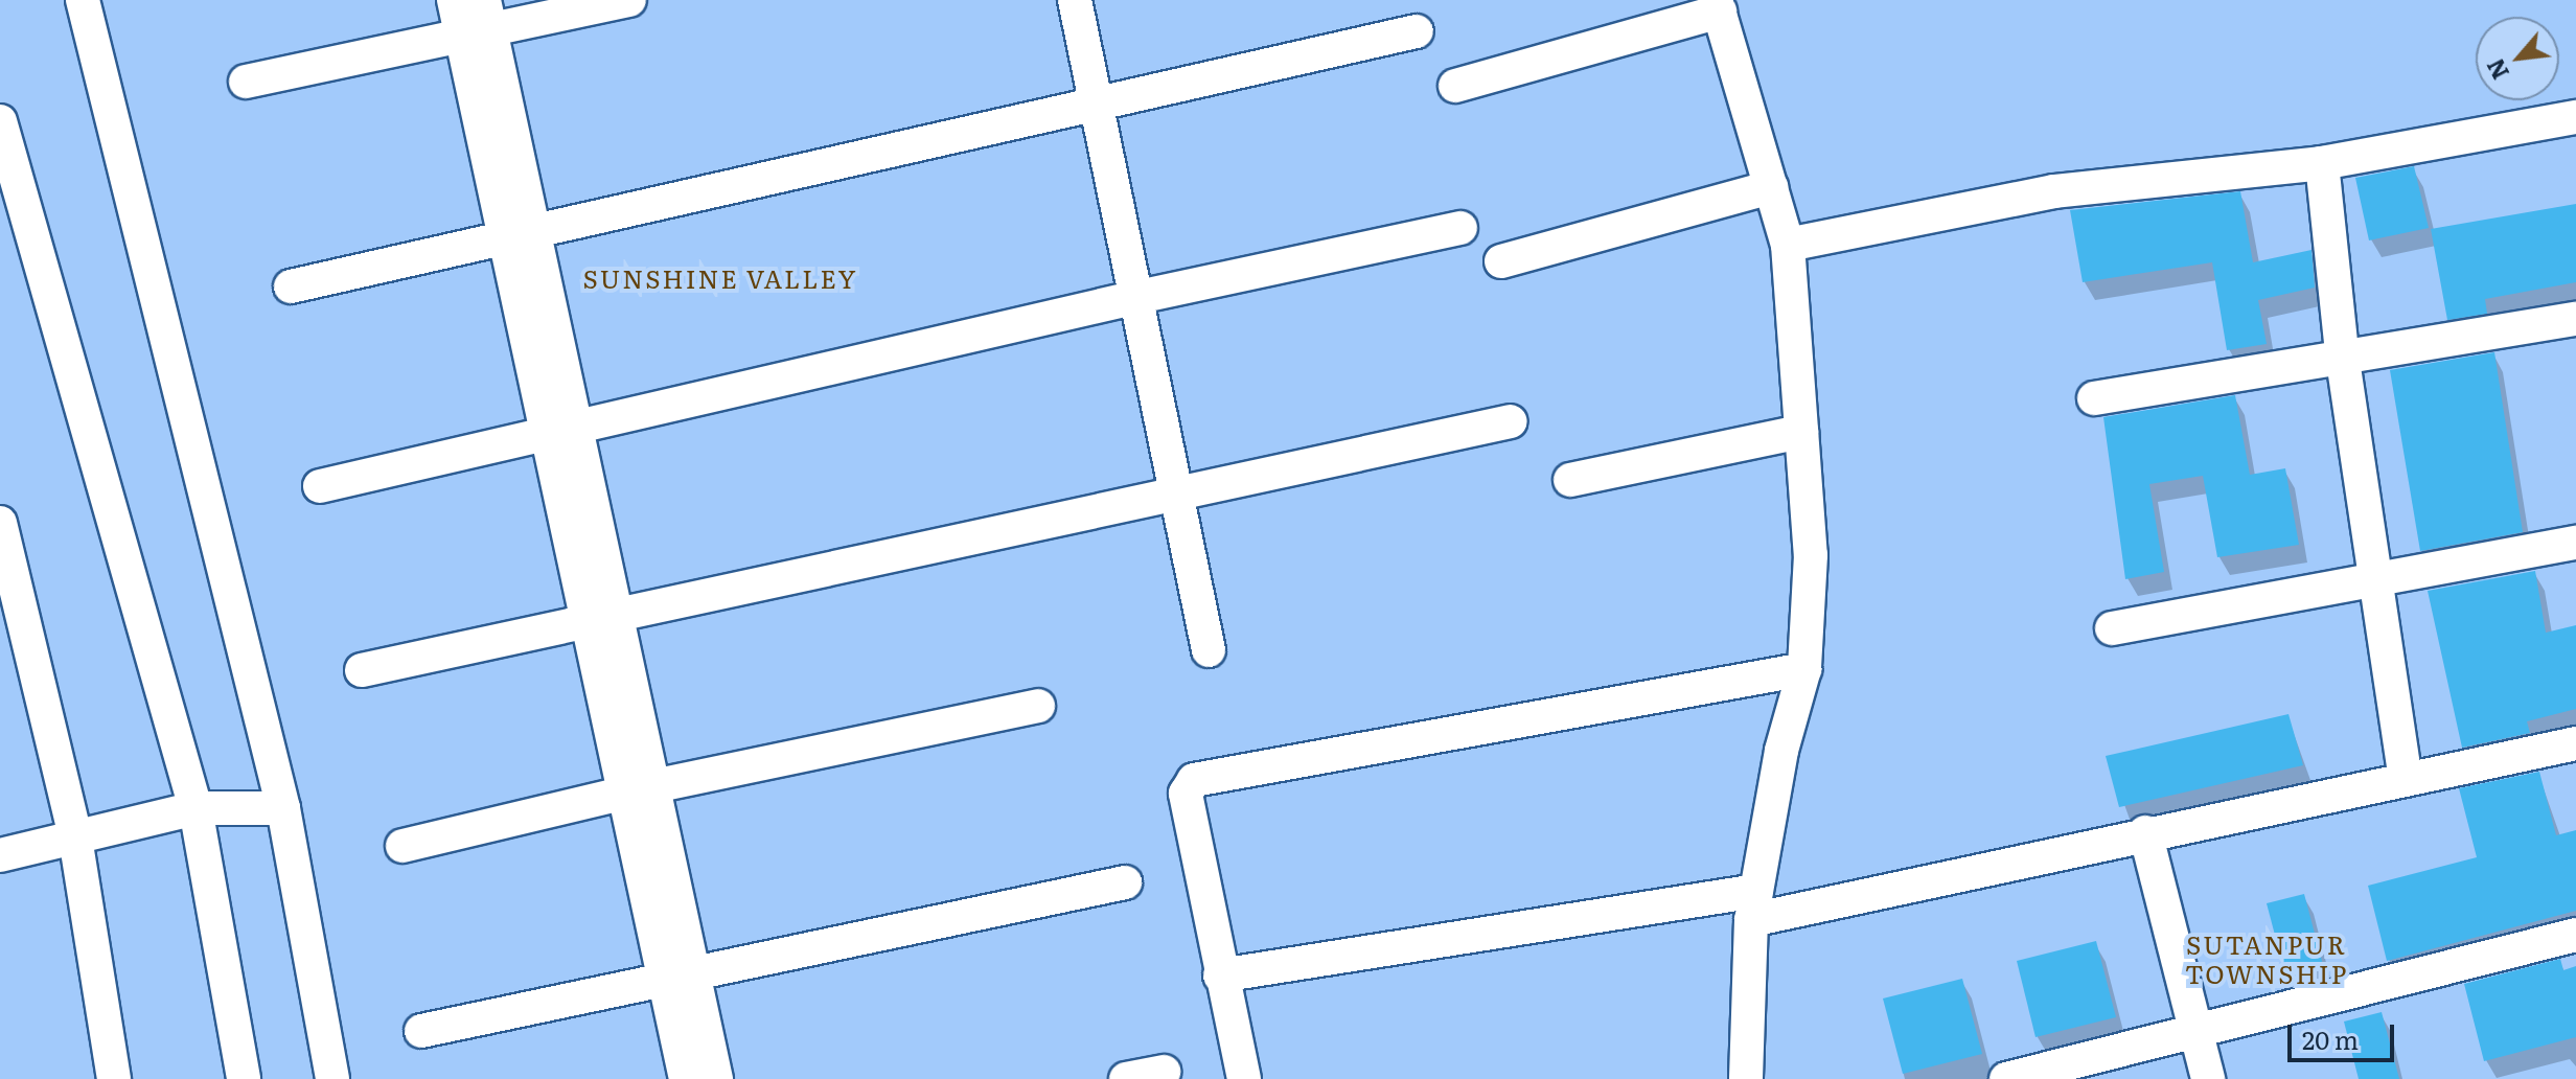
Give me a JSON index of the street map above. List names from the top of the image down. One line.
{"districts":["SUNSHINE VALLEY","SUTANPUR TOWNSHIP"],"scale_bar":"20 m","north":"bottom left"}
